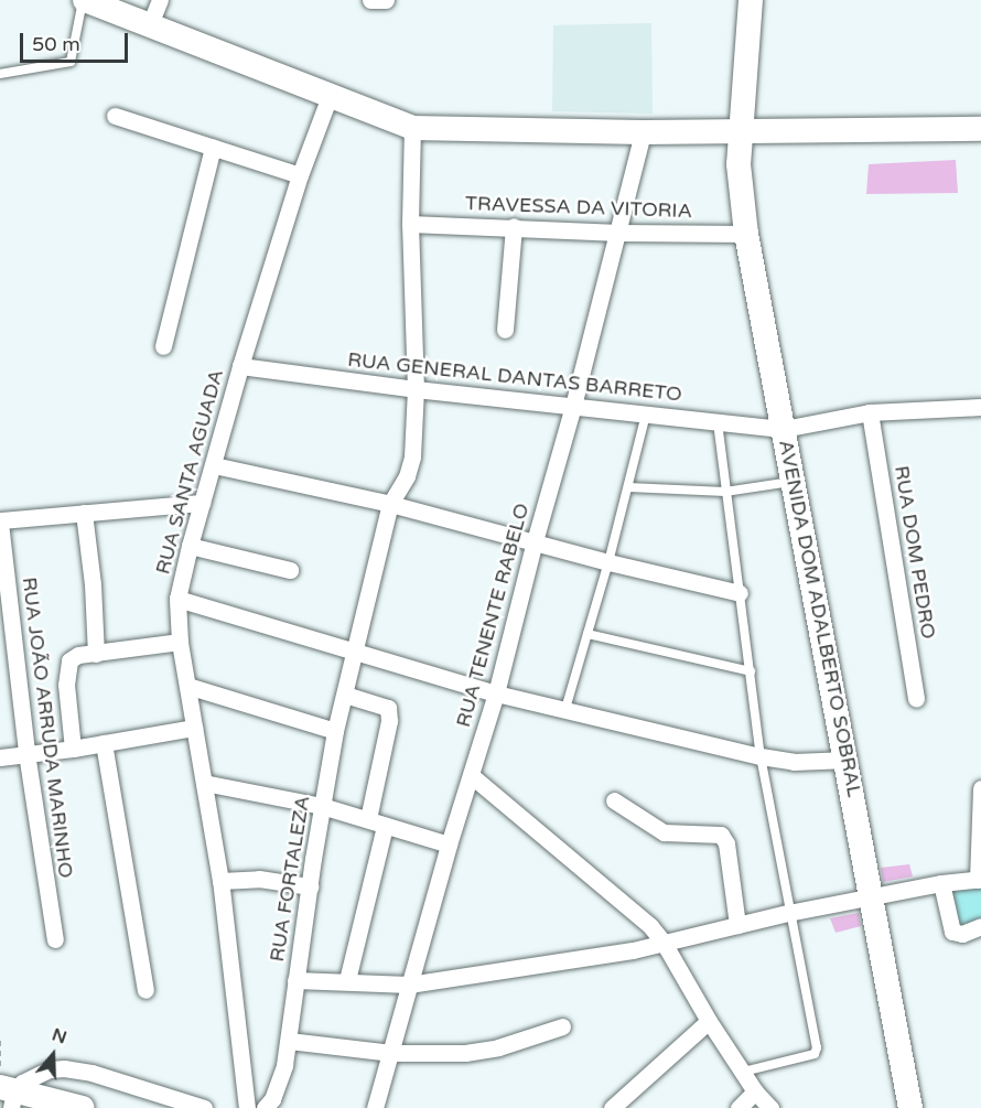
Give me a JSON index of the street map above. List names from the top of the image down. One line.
{"streets":{"main road":["AVENIDA DOM ADALBERTO SOBRAL"],"street":["TRAVESSA DA VITORIA","RUA GENERAL DANTAS BARRETO","RUA SANTA AGUADA","RUA DOM PEDRO","RUA TENENTE RABELO","RUA JOÃO ARRUDA MARINHO","RUA FORTALEZA"]},"crossings":[["TRAVESSA DA VITORIA","RUA TENENTE RABELO"],["TRAVESSA DA VITORIA","AVENIDA DOM ADALBERTO SOBRAL"],["TRAVESSA DA VITORIA","RUA FORTALEZA"],["RUA GENERAL DANTAS BARRETO","RUA SANTA AGUADA"],["RUA GENERAL DANTAS BARRETO","RUA DOM PEDRO"],["RUA GENERAL DANTAS BARRETO","RUA TENENTE RABELO"],["RUA GENERAL DANTAS BARRETO","AVENIDA DOM ADALBERTO SOBRAL"],["RUA GENERAL DANTAS BARRETO","RUA FORTALEZA"]],"scale_bar":"50 m","north":"top"}
